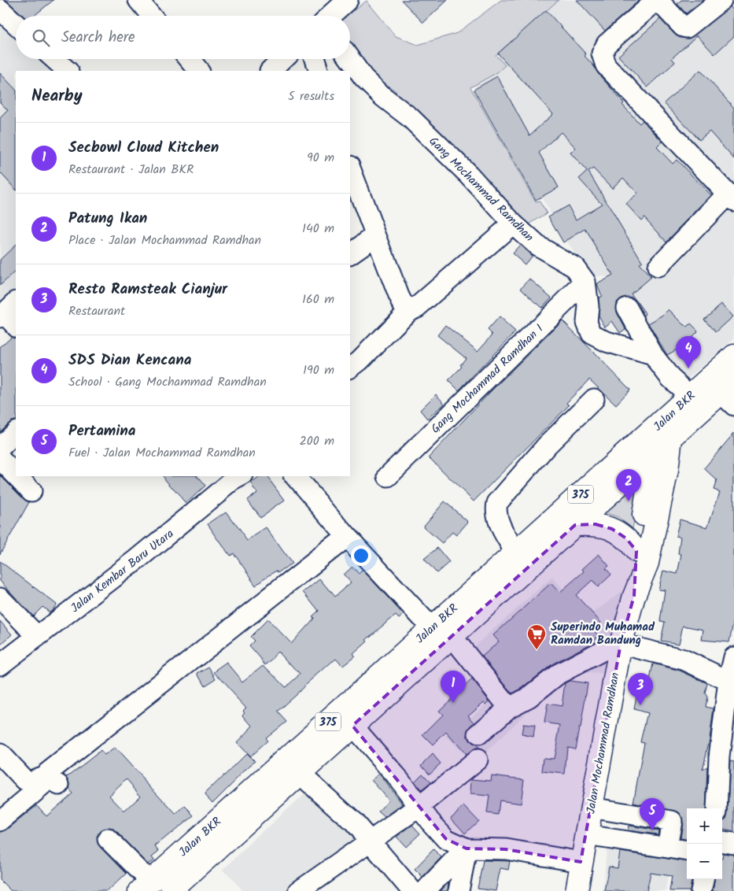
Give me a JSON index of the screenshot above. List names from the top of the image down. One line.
{"streets":{"main road":["Jalan BKR","375","Jalan Mochammad Ramdhan"],"street":["Gang Mochammad Ramdhan","Gang Mochammad Ramdhan I","Jalan Kembar Baru Utara"]},"crossings":[["Gang Mochammad Ramdhan","Gang Mochammad Ramdhan I"],["Jalan BKR","Jalan Mochammad Ramdhan"]],"places":{"supermarket":["Superindo Muhamad Ramdan Bandung"]},"page":{"search":"Search here","heading":["Nearby","5 results"],"list":[{"mark":"1","name":"Secbowl Cloud Kitchen","note":"Restaurant · Jalan BKR","value":"90 m"},{"mark":"2","name":"Patung Ikan","note":"Place · Jalan Mochammad Ramdhan","value":"140 m"},{"mark":"3","name":"Resto Ramsteak Cianjur","note":"Restaurant","value":"160 m"},{"mark":"4","name":"SDS Dian Kencana","note":"School · Gang Mochammad Ramdhan","value":"190 m"},{"mark":"5","name":"Pertamina","note":"Fuel · Jalan Mochammad Ramdhan","value":"200 m"}],"pins":["4","2","1","3","5"],"map_buttons":["+","−"]}}
